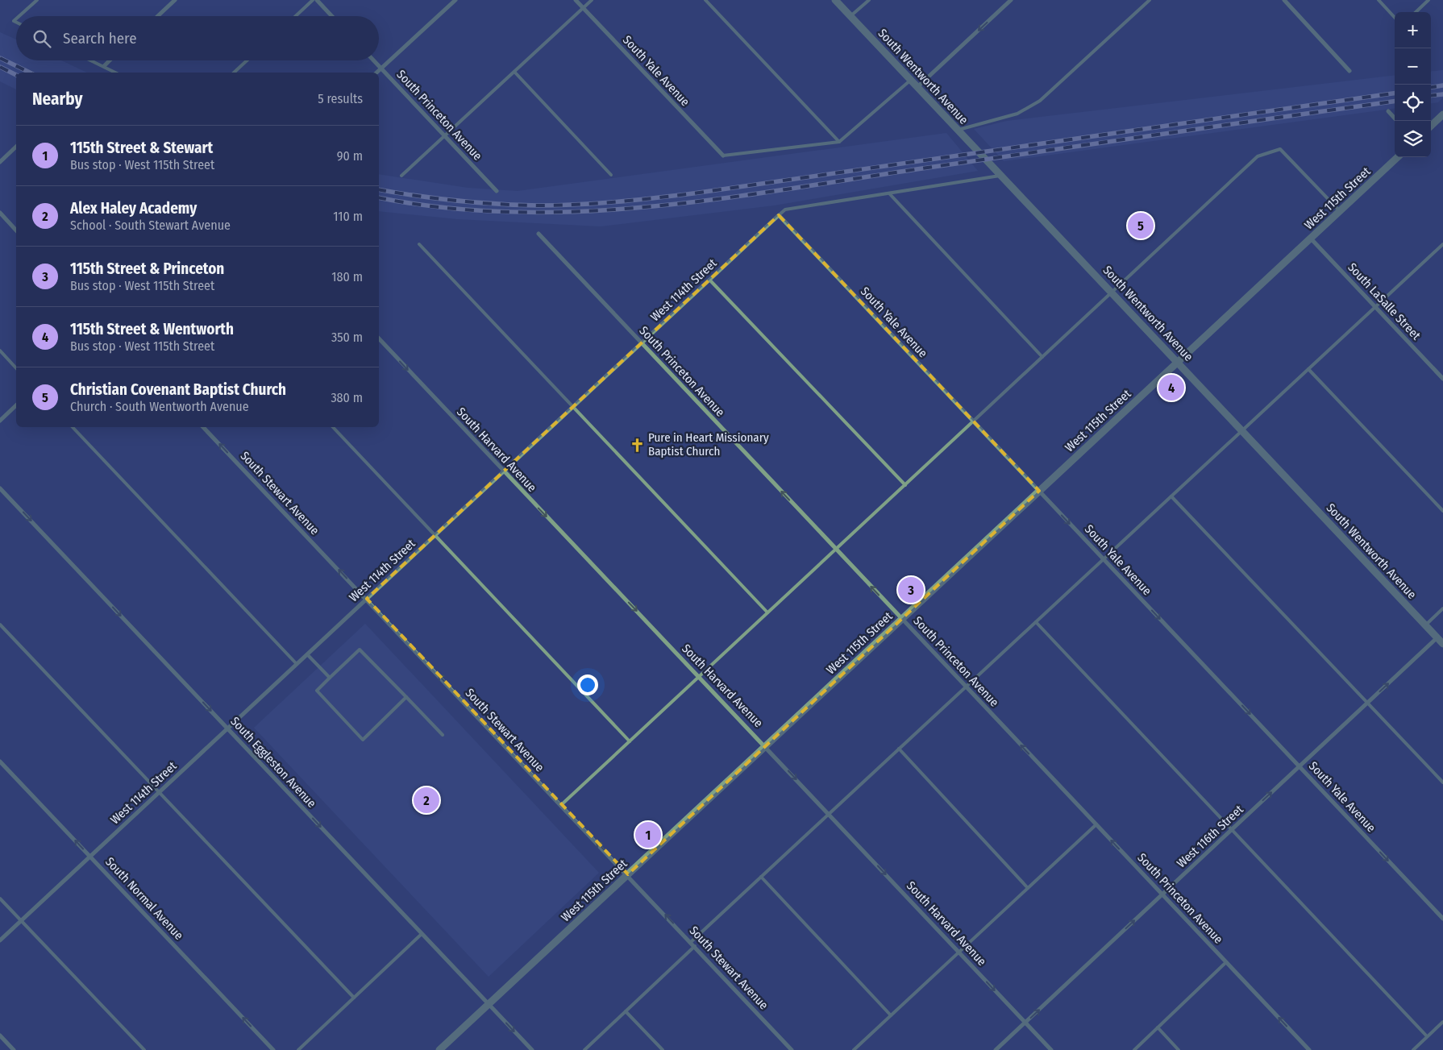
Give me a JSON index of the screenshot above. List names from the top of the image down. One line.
{"streets":{"street":["South Yale Avenue","South Wentworth Avenue","South Princeton Avenue","West 115th Street","West 114th Street","South LaSalle Street","South Harvard Avenue","South Stewart Avenue","South Eggleston Avenue","West 116th Street","South Normal Avenue"]},"crossings":[["South Yale Avenue","West 115th Street"],["South Yale Avenue","West 114th Street"],["South Yale Avenue","West 116th Street"],["South Wentworth Avenue","West 115th Street"],["South Wentworth Avenue","West 116th Street"],["South Princeton Avenue","West 115th Street"],["South Princeton Avenue","West 114th Street"],["South Princeton Avenue","West 116th Street"],["West 115th Street","South LaSalle Street"],["West 115th Street","South Harvard Avenue"],["West 115th Street","South Stewart Avenue"],["West 115th Street","South Eggleston Avenue"],["West 114th Street","South Harvard Avenue"],["West 114th Street","South Stewart Avenue"],["West 114th Street","South Eggleston Avenue"],["West 114th Street","South Normal Avenue"],["South Harvard Avenue","West 116th Street"]],"one_way":["South Yale Avenue","South Princeton Avenue","South Harvard Avenue","South Stewart Avenue","South Eggleston Avenue","West 116th Street","South Normal Avenue"],"places":{"church":["Pure in Heart Missionary Baptist Church"]},"page":{"map_buttons":["+","−"],"search":"Search here","heading":["Nearby","5 results"],"list":[{"mark":"1","name":"115th Street & Stewart","note":"Bus stop · West 115th Street","value":"90 m"},{"mark":"2","name":"Alex Haley Academy","note":"School · South Stewart Avenue","value":"110 m"},{"mark":"3","name":"115th Street & Princeton","note":"Bus stop · West 115th Street","value":"180 m"},{"mark":"4","name":"115th Street & Wentworth","note":"Bus stop · West 115th Street","value":"350 m"},{"mark":"5","name":"Christian Covenant Baptist Church","note":"Church · South Wentworth Avenue","value":"380 m"}],"pins":["5","4","3","2","1"]}}
